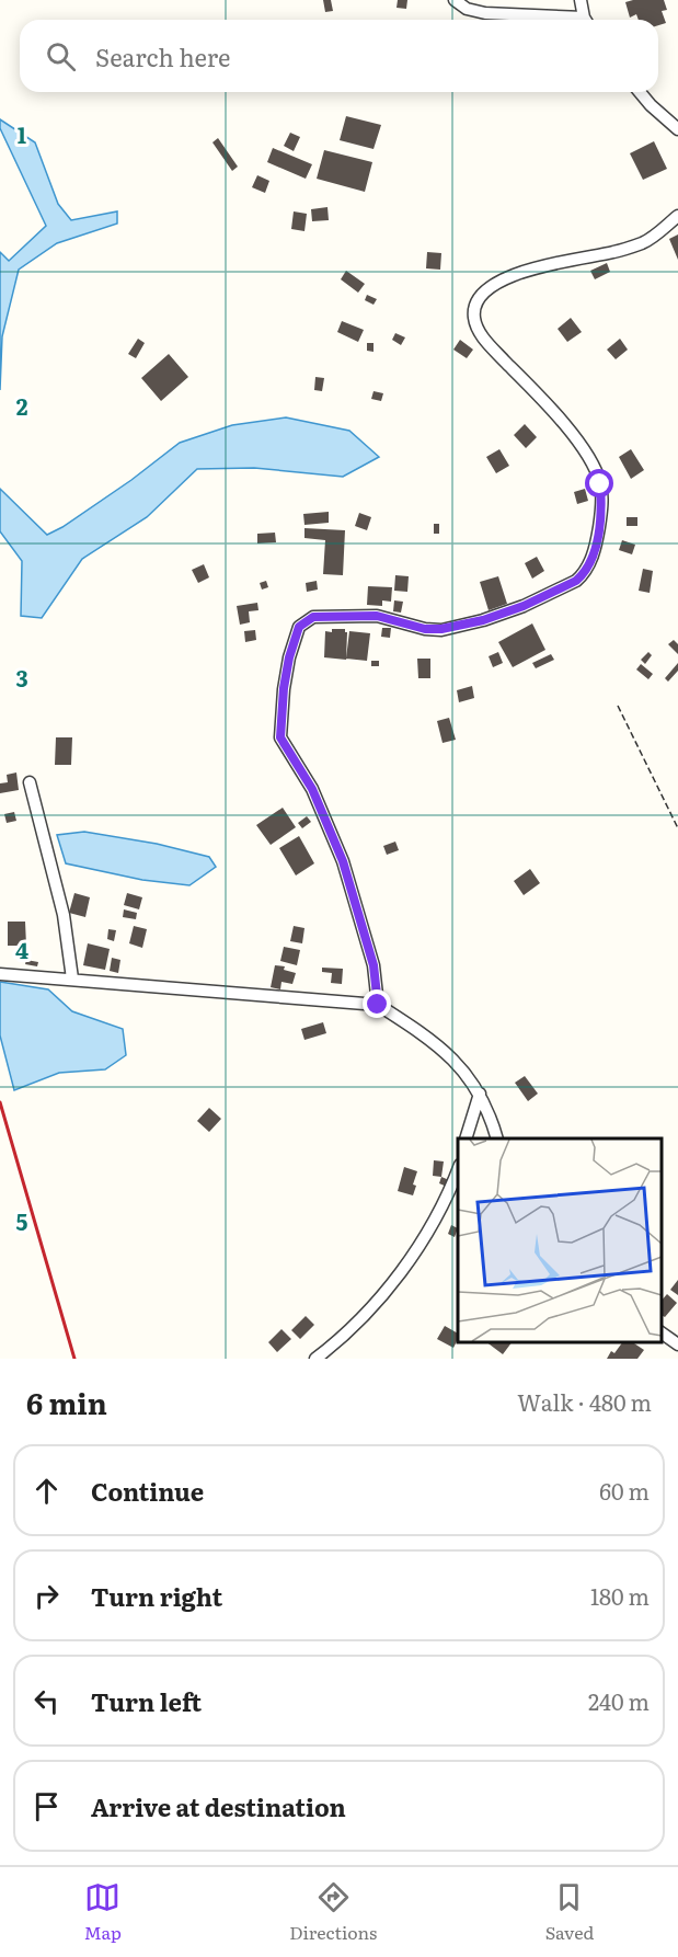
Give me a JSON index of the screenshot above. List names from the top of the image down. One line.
{"page":{"search":"Search here","heading":["6 min","Walk · 480 m"],"list":[["Continue","60 m"],["Turn right","180 m"],["Turn left","240 m"],"Arrive at destination"],"nav":["Map","Directions","Saved"]},"grid":{"rows":["1","2","3","4","5"]}}
